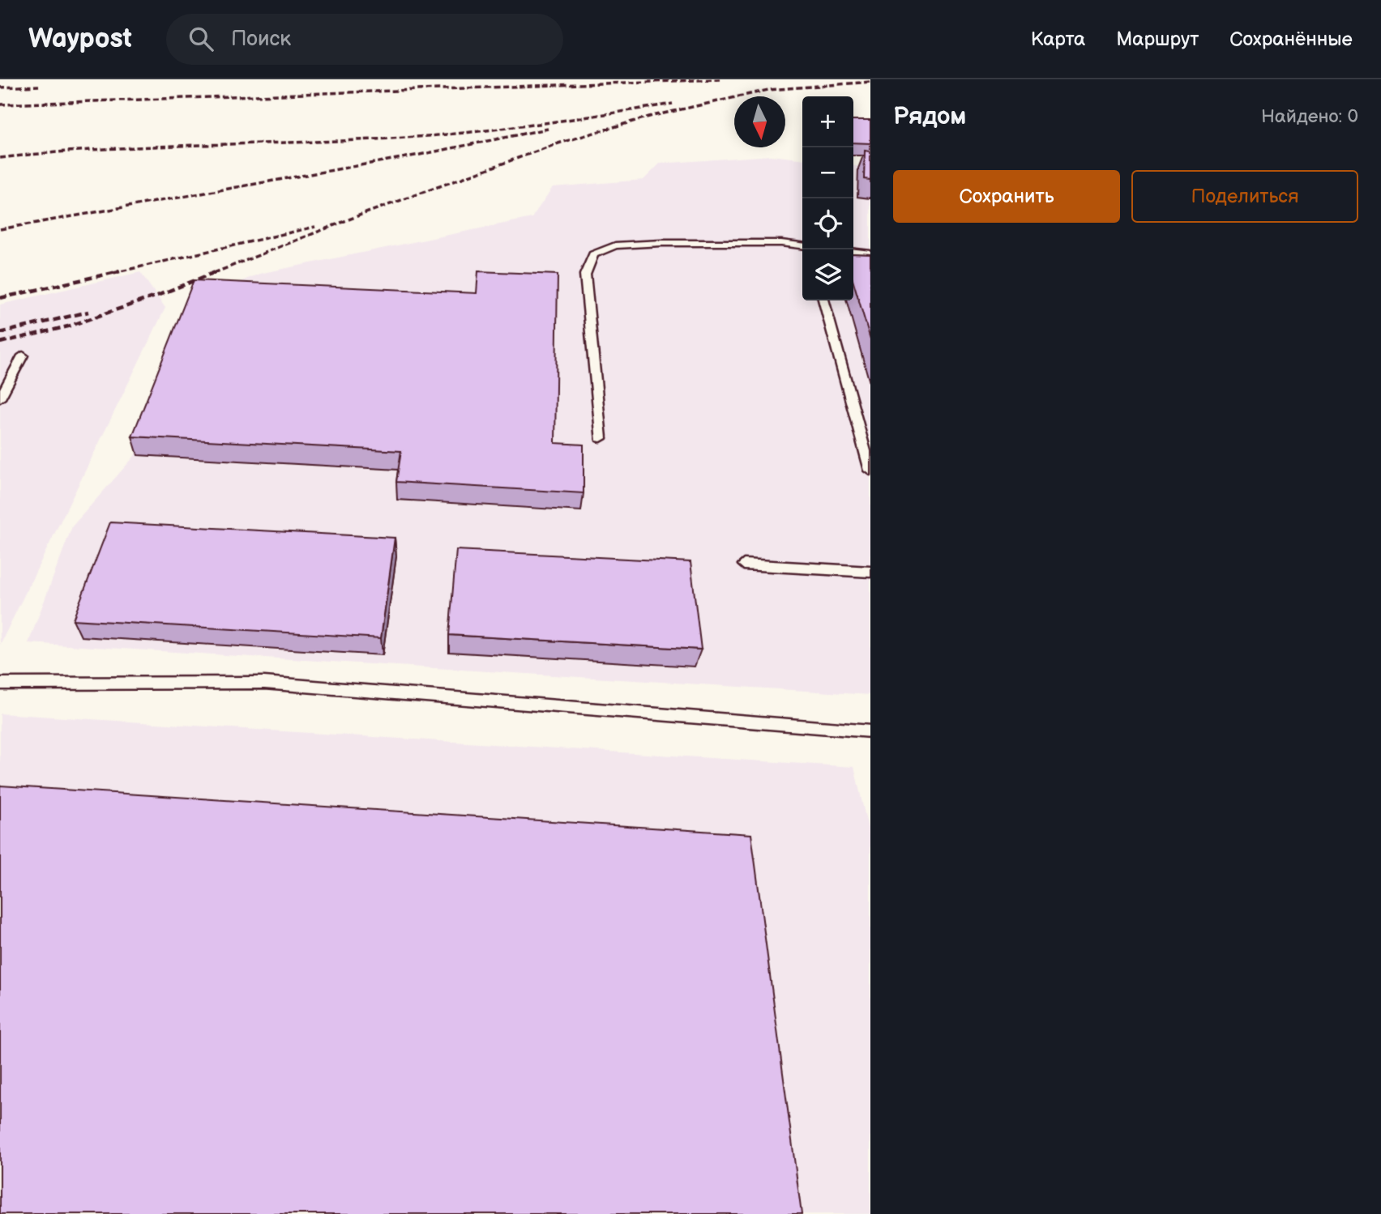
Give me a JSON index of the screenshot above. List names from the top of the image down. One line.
{"north":"bottom","page":{"header":"Waypost","search":"Поиск","nav":["Карта","Маршрут","Сохранённые"],"heading":["Рядом","Найдено: 0"],"map_buttons":["+","−"],"buttons":["Сохранить","Поделиться"]}}
